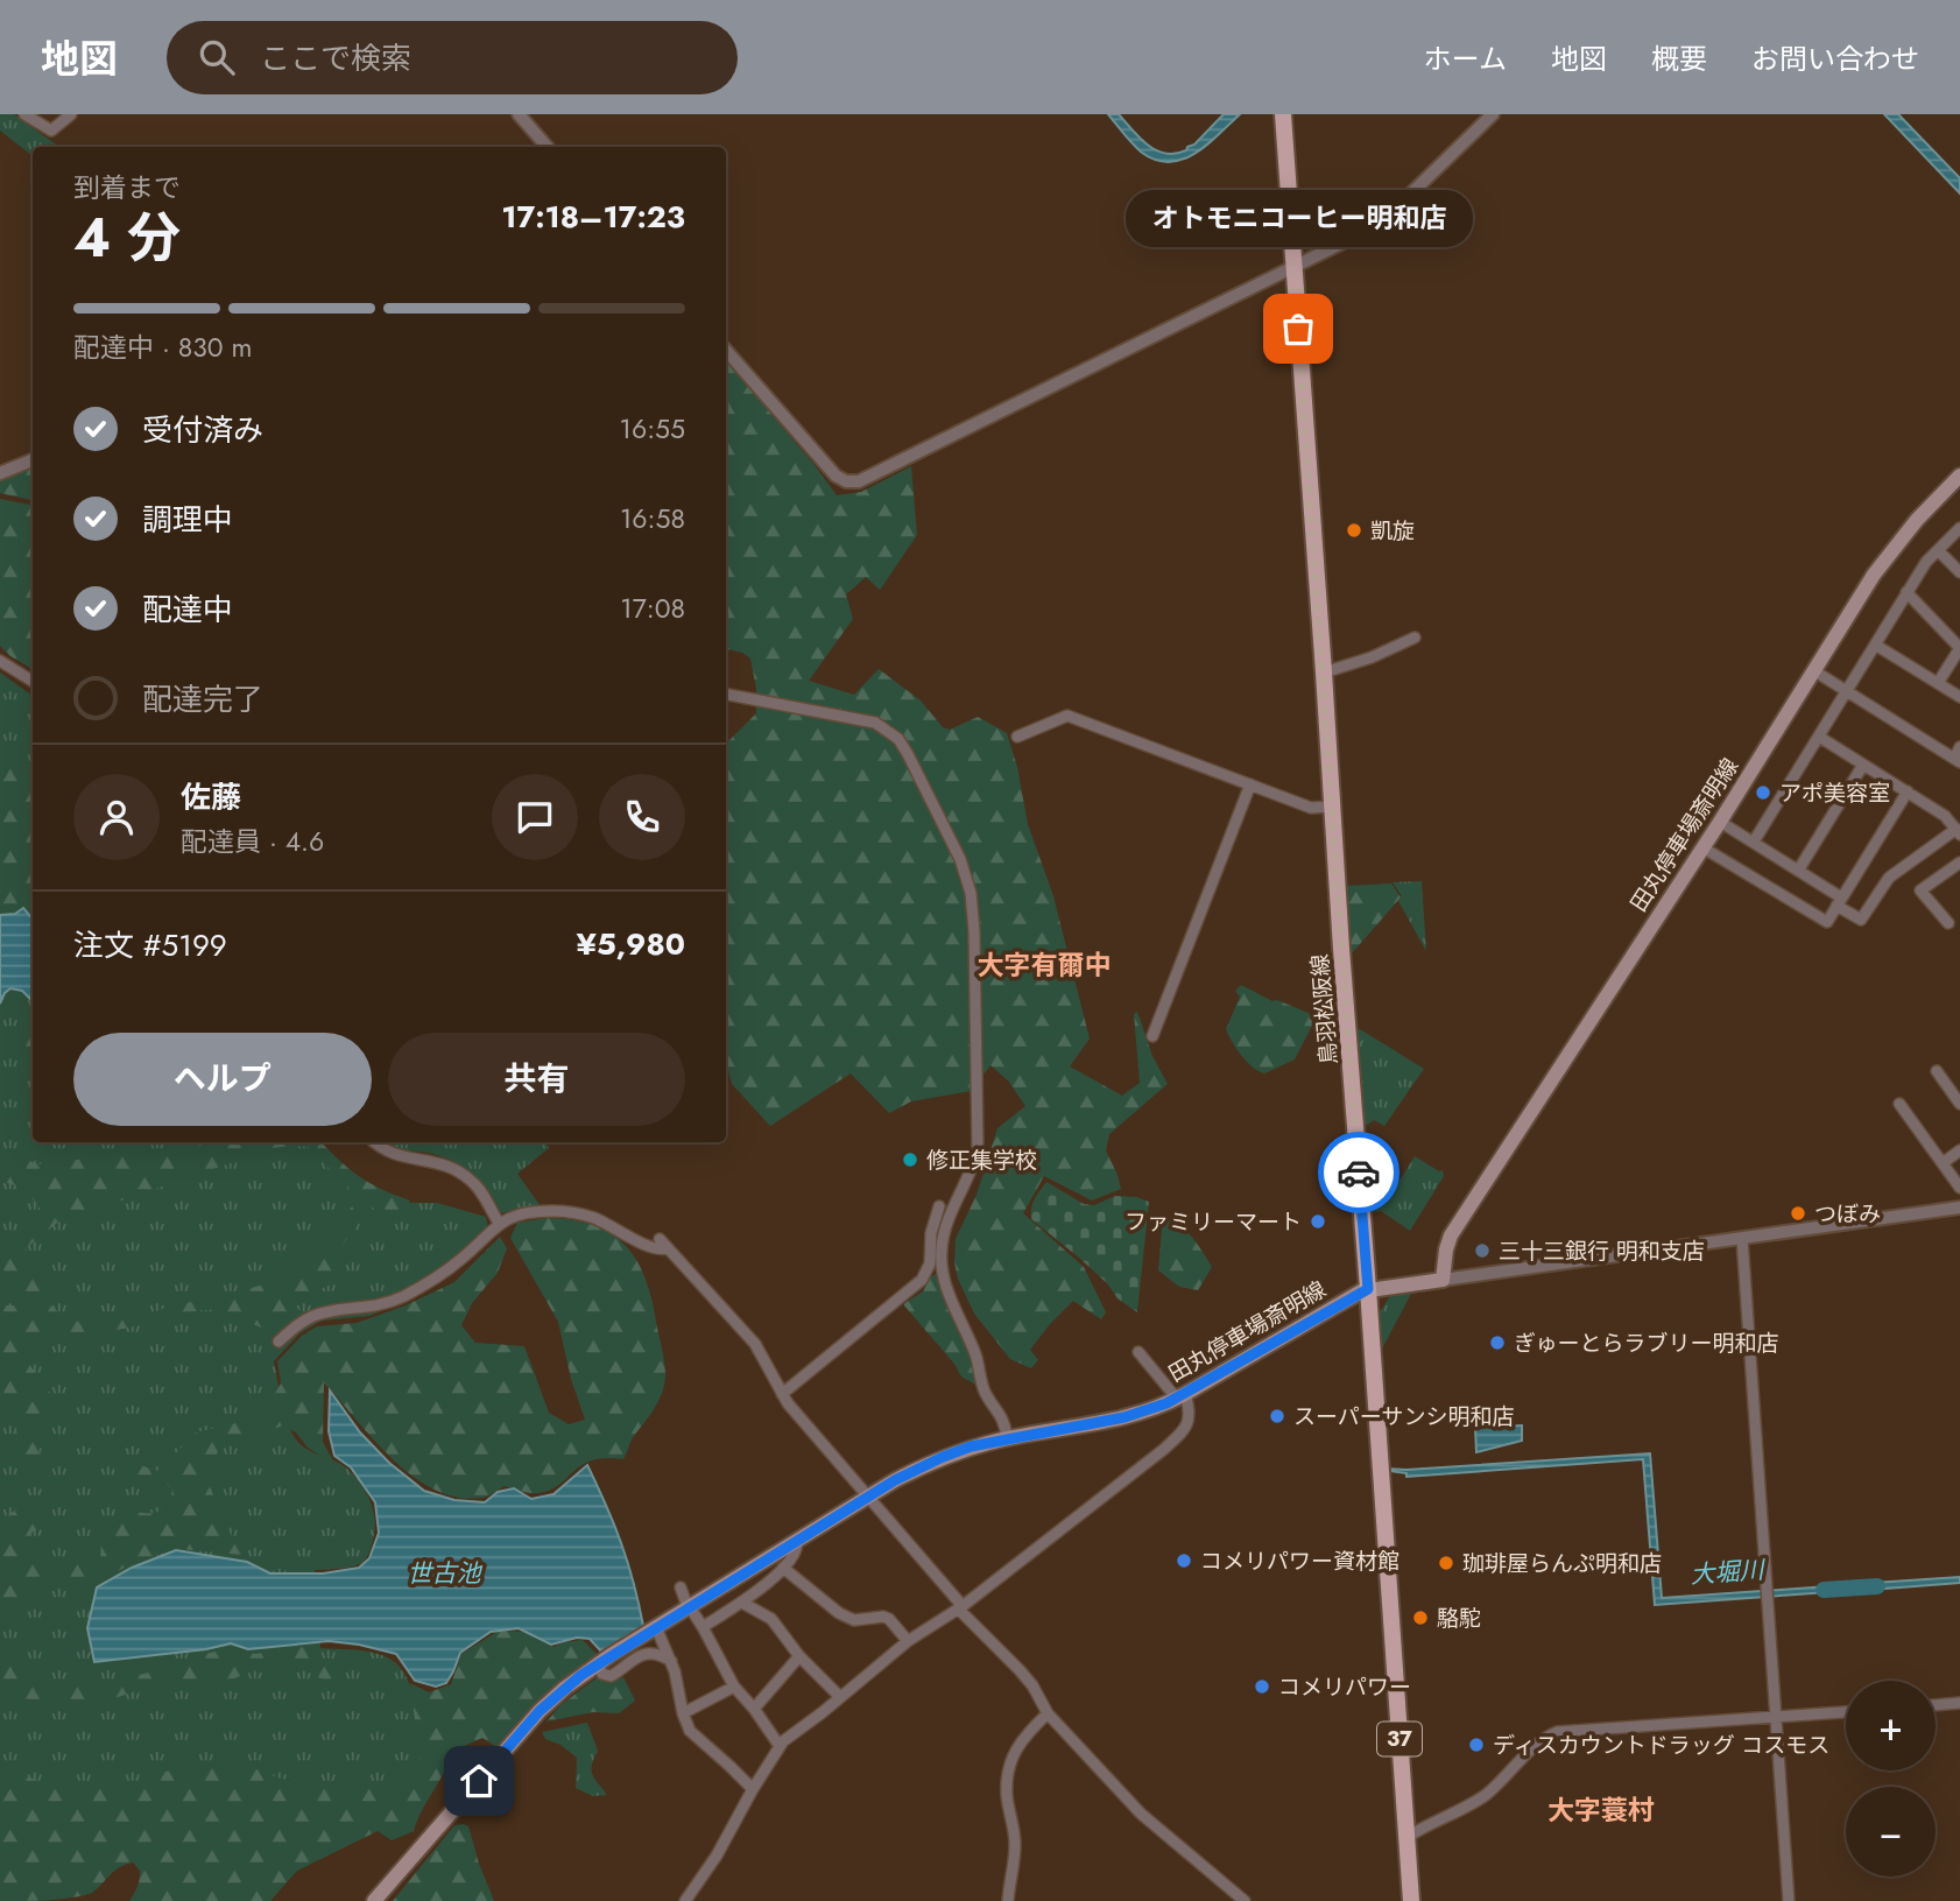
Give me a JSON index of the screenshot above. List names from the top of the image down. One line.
{"streets":{"main road":["田丸停車場斎明線","鳥羽松阪線","37"]},"crossings":[["田丸停車場斎明線","鳥羽松阪線"]],"districts":["大字有爾中","大字蓑村"],"water":["大堀川","世古池"],"places":["オトモニコーヒー明和店","凱旋","アポ美容室","修正集学校","つぼみ","ファミリーマート","三十三銀行 明和支店","ぎゅーとらラブリー明和店","スーパーサンシ明和店","コメリパワー資材館","珈琲屋らんぷ明和店","駱駝","コメリパワー","ディスカウントドラッグ コスモス"],"page":{"header":"地図","search":"ここで検索","nav":["ホーム","地図","概要","お問い合わせ"],"heading":["4 分","到着まで","17:18–17:23"],"panel":["佐藤","配達員 · 4.6","注文 #5199","¥5,980"],"bubble":"オトモニコーヒー明和店","bar":"配達中 · 830 m","list":[["受付済み","16:55"],["調理中","16:58"],["配達中","17:08"],"配達完了"],"buttons":["ヘルプ","共有"],"map_buttons":["+","−"]}}
